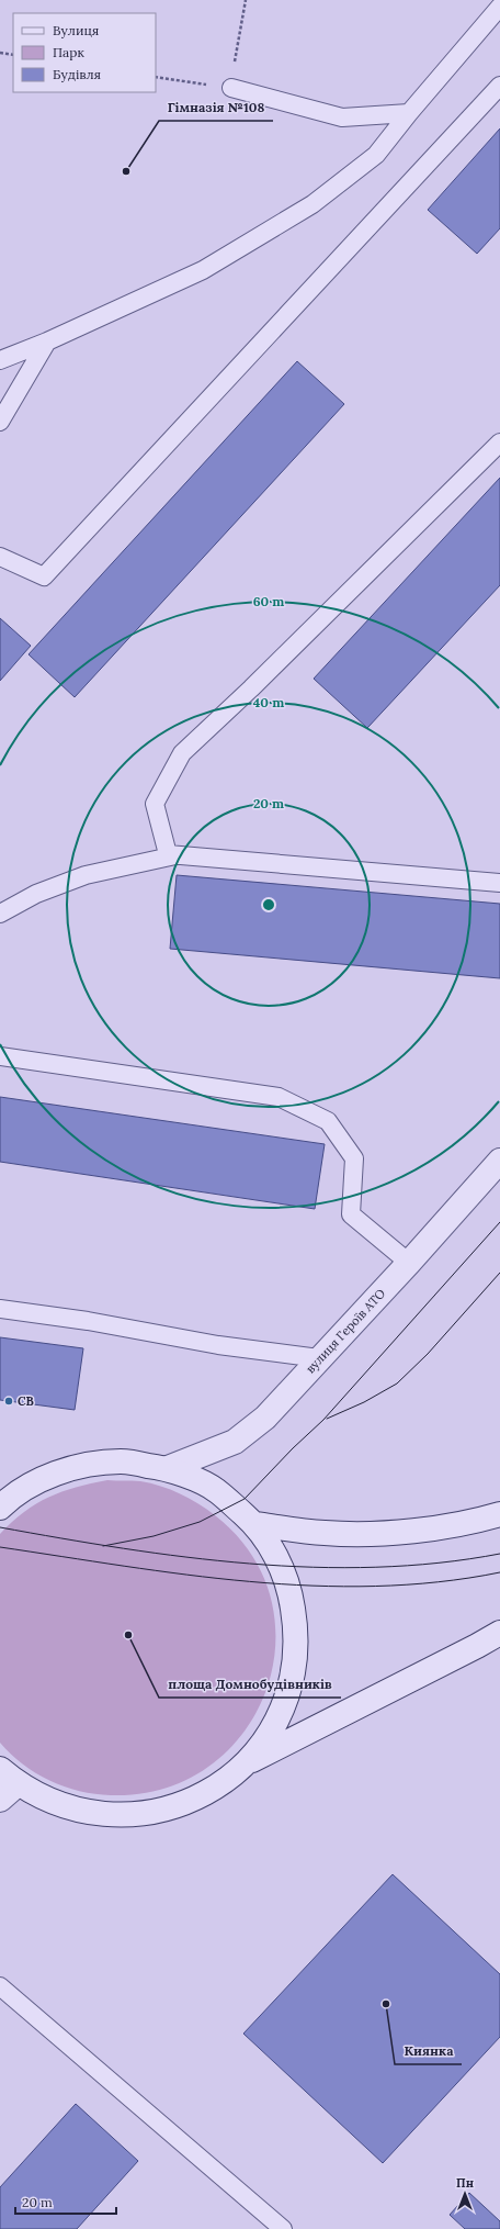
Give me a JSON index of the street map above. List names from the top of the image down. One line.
{"streets":{"main road":["вулиця Героїв АТО"]},"places":["Гімназія №108","СВ","площа Домнобудівників","Киянка"],"legend":["Вулиця","Парк","Будівля"],"scale_bar":"20 m","north":"top","rings":["60 m","40 m","20 m"]}
